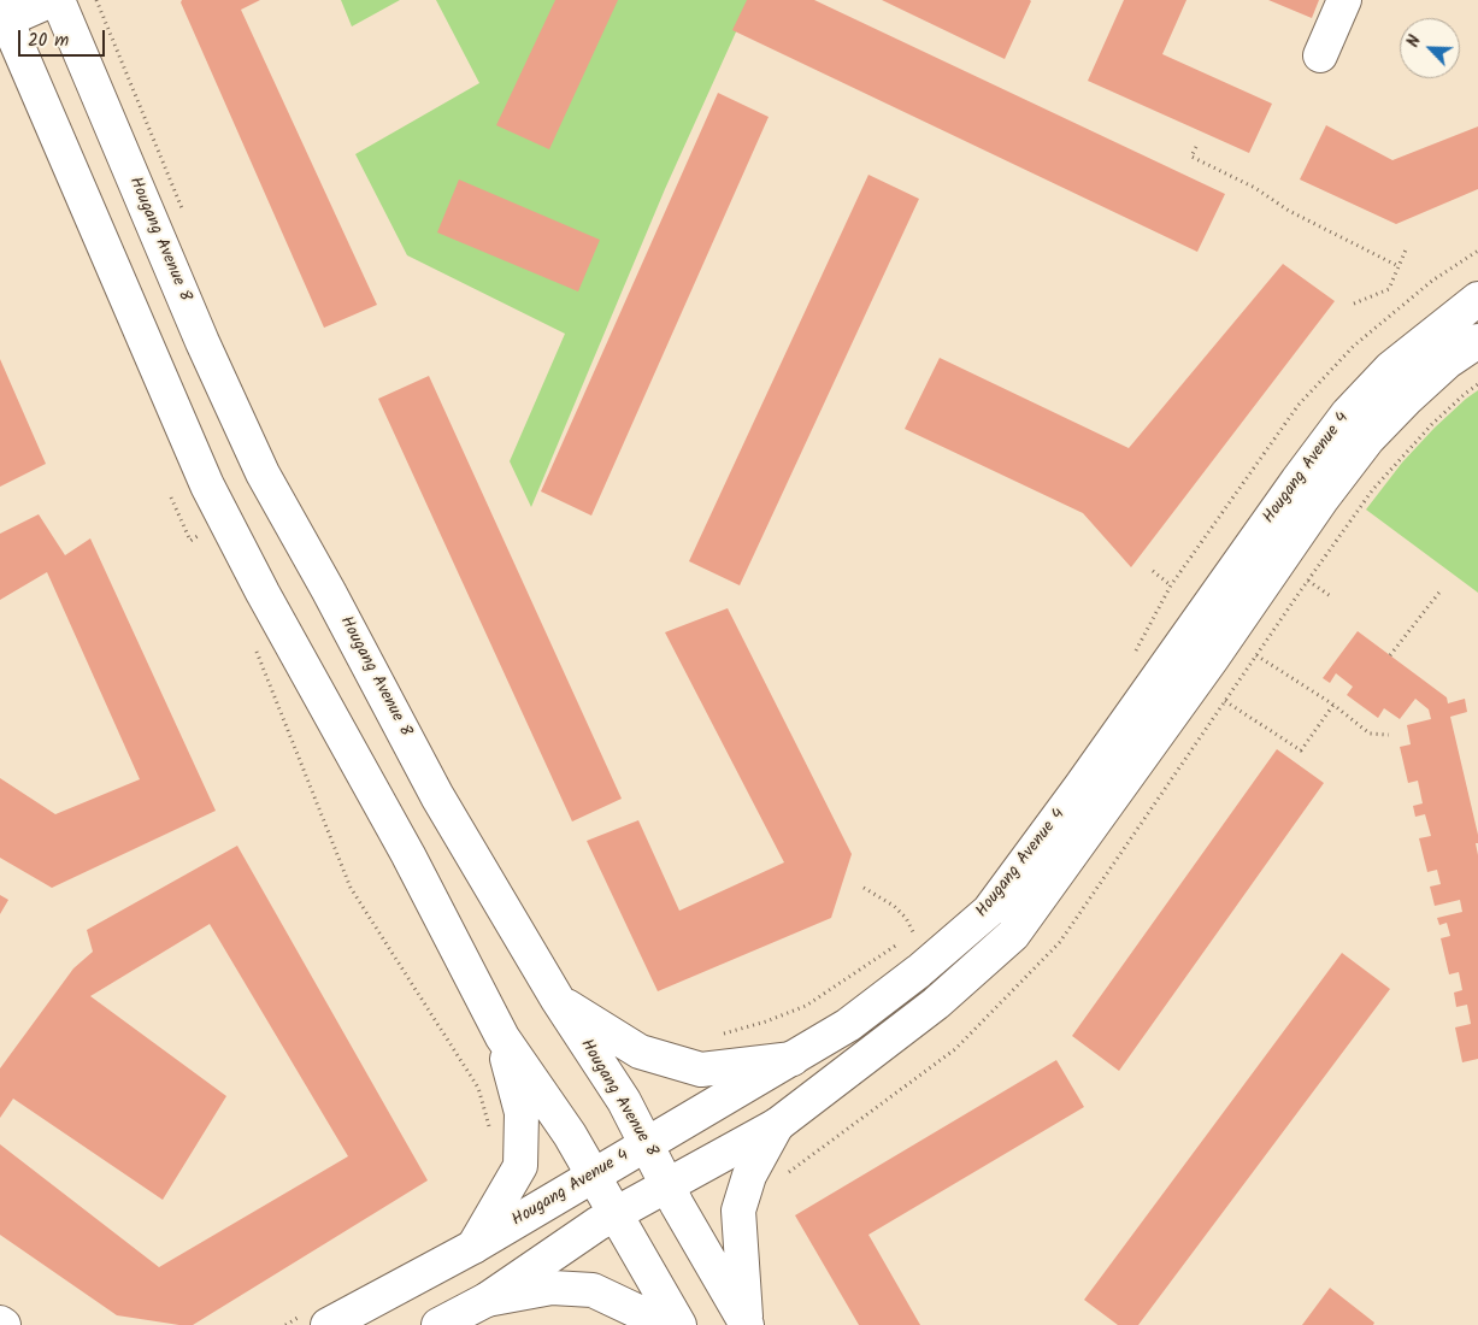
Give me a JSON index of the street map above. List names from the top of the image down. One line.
{"streets":{"main road":["Hougang Avenue 8","Hougang Avenue 4"]},"crossings":[["Hougang Avenue 8","Hougang Avenue 4"]],"scale_bar":"20 m","north":"top left"}
